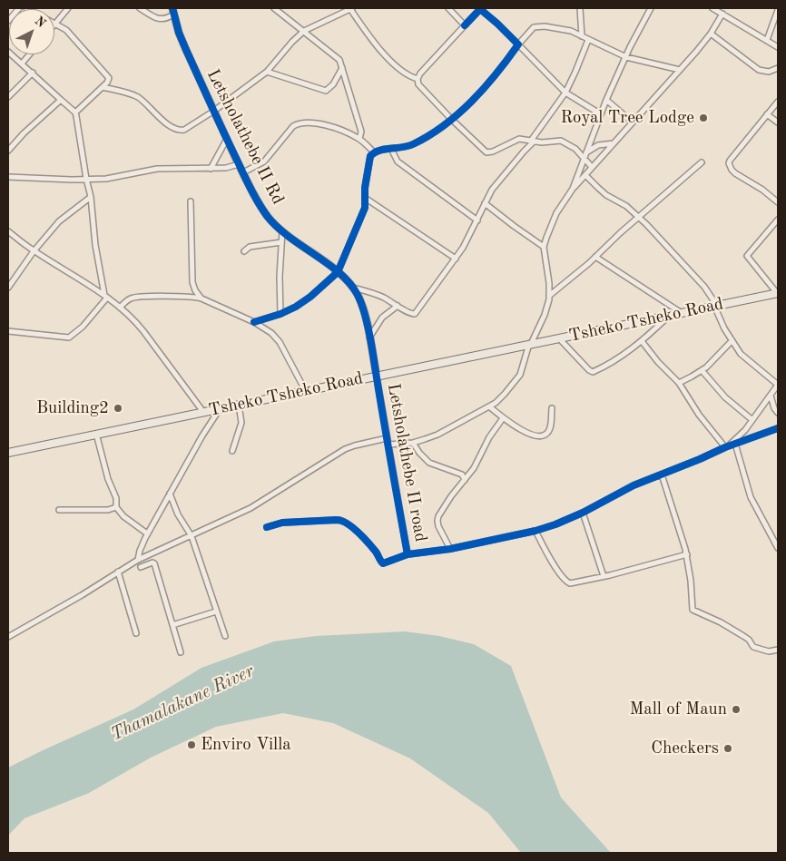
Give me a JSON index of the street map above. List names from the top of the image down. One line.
{"streets":{"highway":["Tsheko Tsheko Road"],"street":["Letsholathebe II Rd","Letsholathebe II road"]},"crossings":[["Letsholathebe II Rd","Tsheko Tsheko Road"],["Letsholathebe II Rd","Letsholathebe II road"],["Tsheko Tsheko Road","Letsholathebe II road"]],"water":["Thamalakane River"],"places":["Royal Tree Lodge","Building2","Mall of Maun","Enviro Villa","Checkers"],"north":"top right"}
